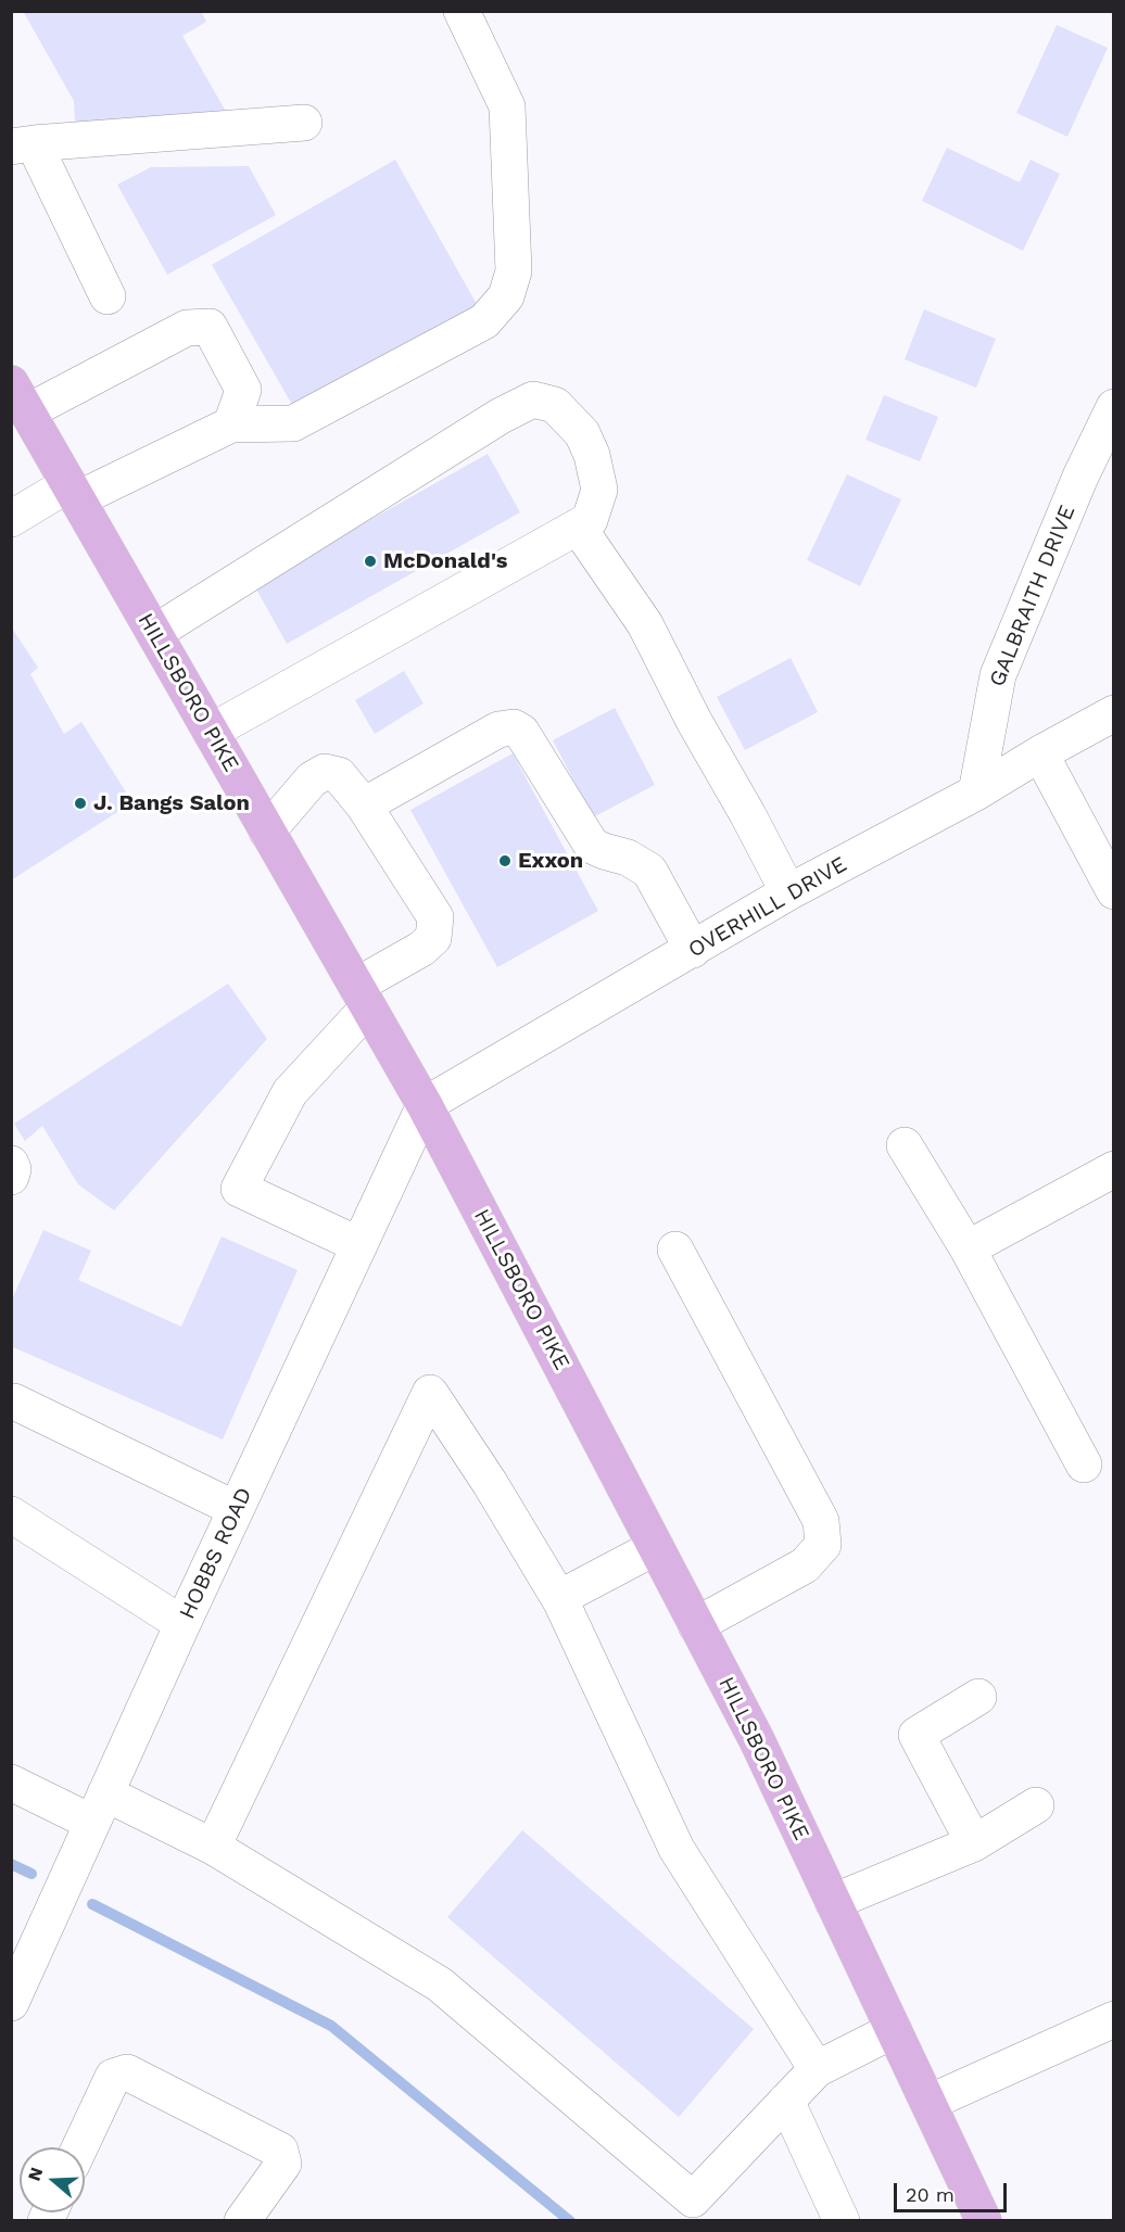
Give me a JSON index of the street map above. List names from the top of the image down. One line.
{"streets":{"main road":["HILLSBORO PIKE"],"street":["GALBRAITH DRIVE","OVERHILL DRIVE","HOBBS ROAD"]},"crossings":[["GALBRAITH DRIVE","OVERHILL DRIVE"],["HILLSBORO PIKE","OVERHILL DRIVE"],["HILLSBORO PIKE","HOBBS ROAD"],["OVERHILL DRIVE","HOBBS ROAD"]],"places":["McDonald's","J. Bangs Salon","Exxon"],"scale_bar":"20 m","north":"left"}
